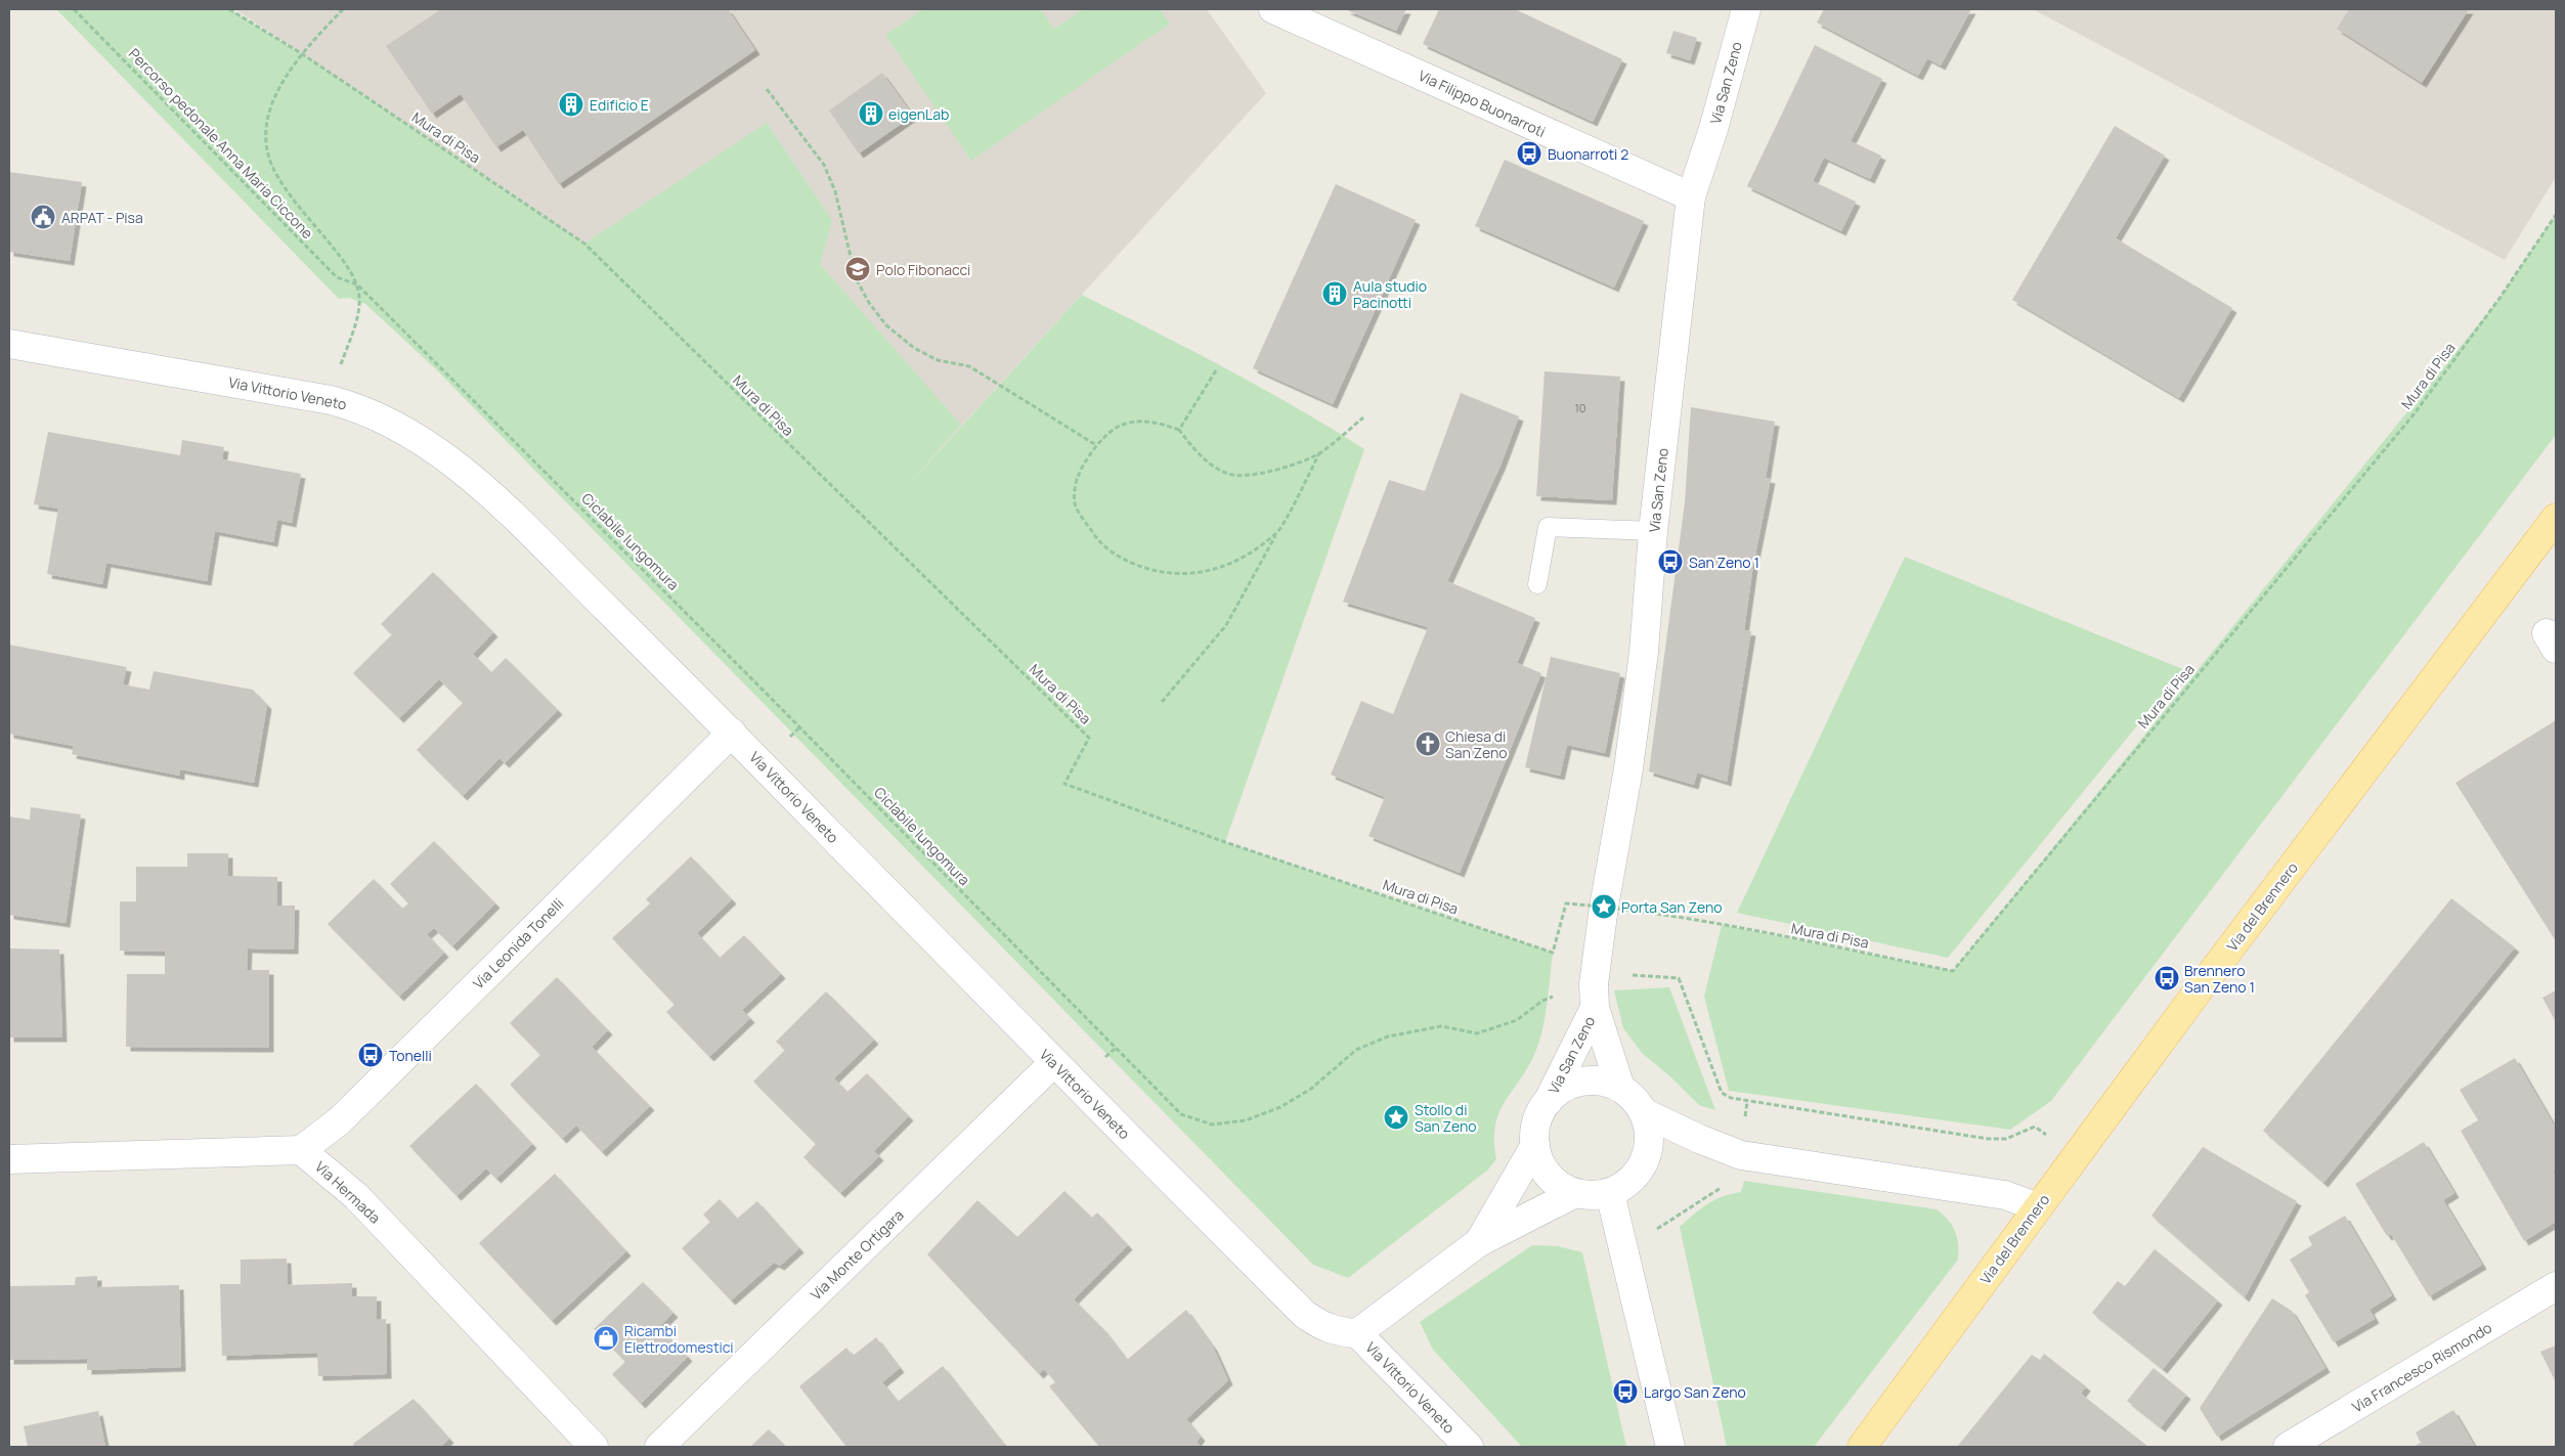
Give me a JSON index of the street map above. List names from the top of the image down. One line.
{"streets":{"main road":["Via del Brennero"],"street":["Via San Zeno","Via Filippo Buonarroti","Via Vittorio Veneto","Via Leonida Tonelli","Via Hermada","Via Monte Ortigara","Via Francesco Rismondo"],"path":["Mura di Pisa","Percorso pedonale Anna Maria Ciccone","Ciclabile lungomura"]},"crossings":[["Via San Zeno","Via Filippo Buonarroti"],["Via San Zeno","Mura di Pisa"],["Percorso pedonale Anna Maria Ciccone","Ciclabile lungomura"],["Via Vittorio Veneto","Via Leonida Tonelli"],["Via Vittorio Veneto","Via Monte Ortigara"],["Via Leonida Tonelli","Via Hermada"]],"places":{"building":["Edificio E","eigenLab","Aula studio Pacinotti"],"bus stop":["Buonarroti 2","San Zeno 1","Brennero San Zeno 1","Tonelli","Largo San Zeno"],"public building":["ARPAT - Pisa"],"school or university":["Polo Fibonacci"],"church":["Chiesa di San Zeno"],"place":["Porta San Zeno","Stollo di San Zeno"],"shop":["Ricambi Elettrodomestici"]},"house_numbers":["10"]}
